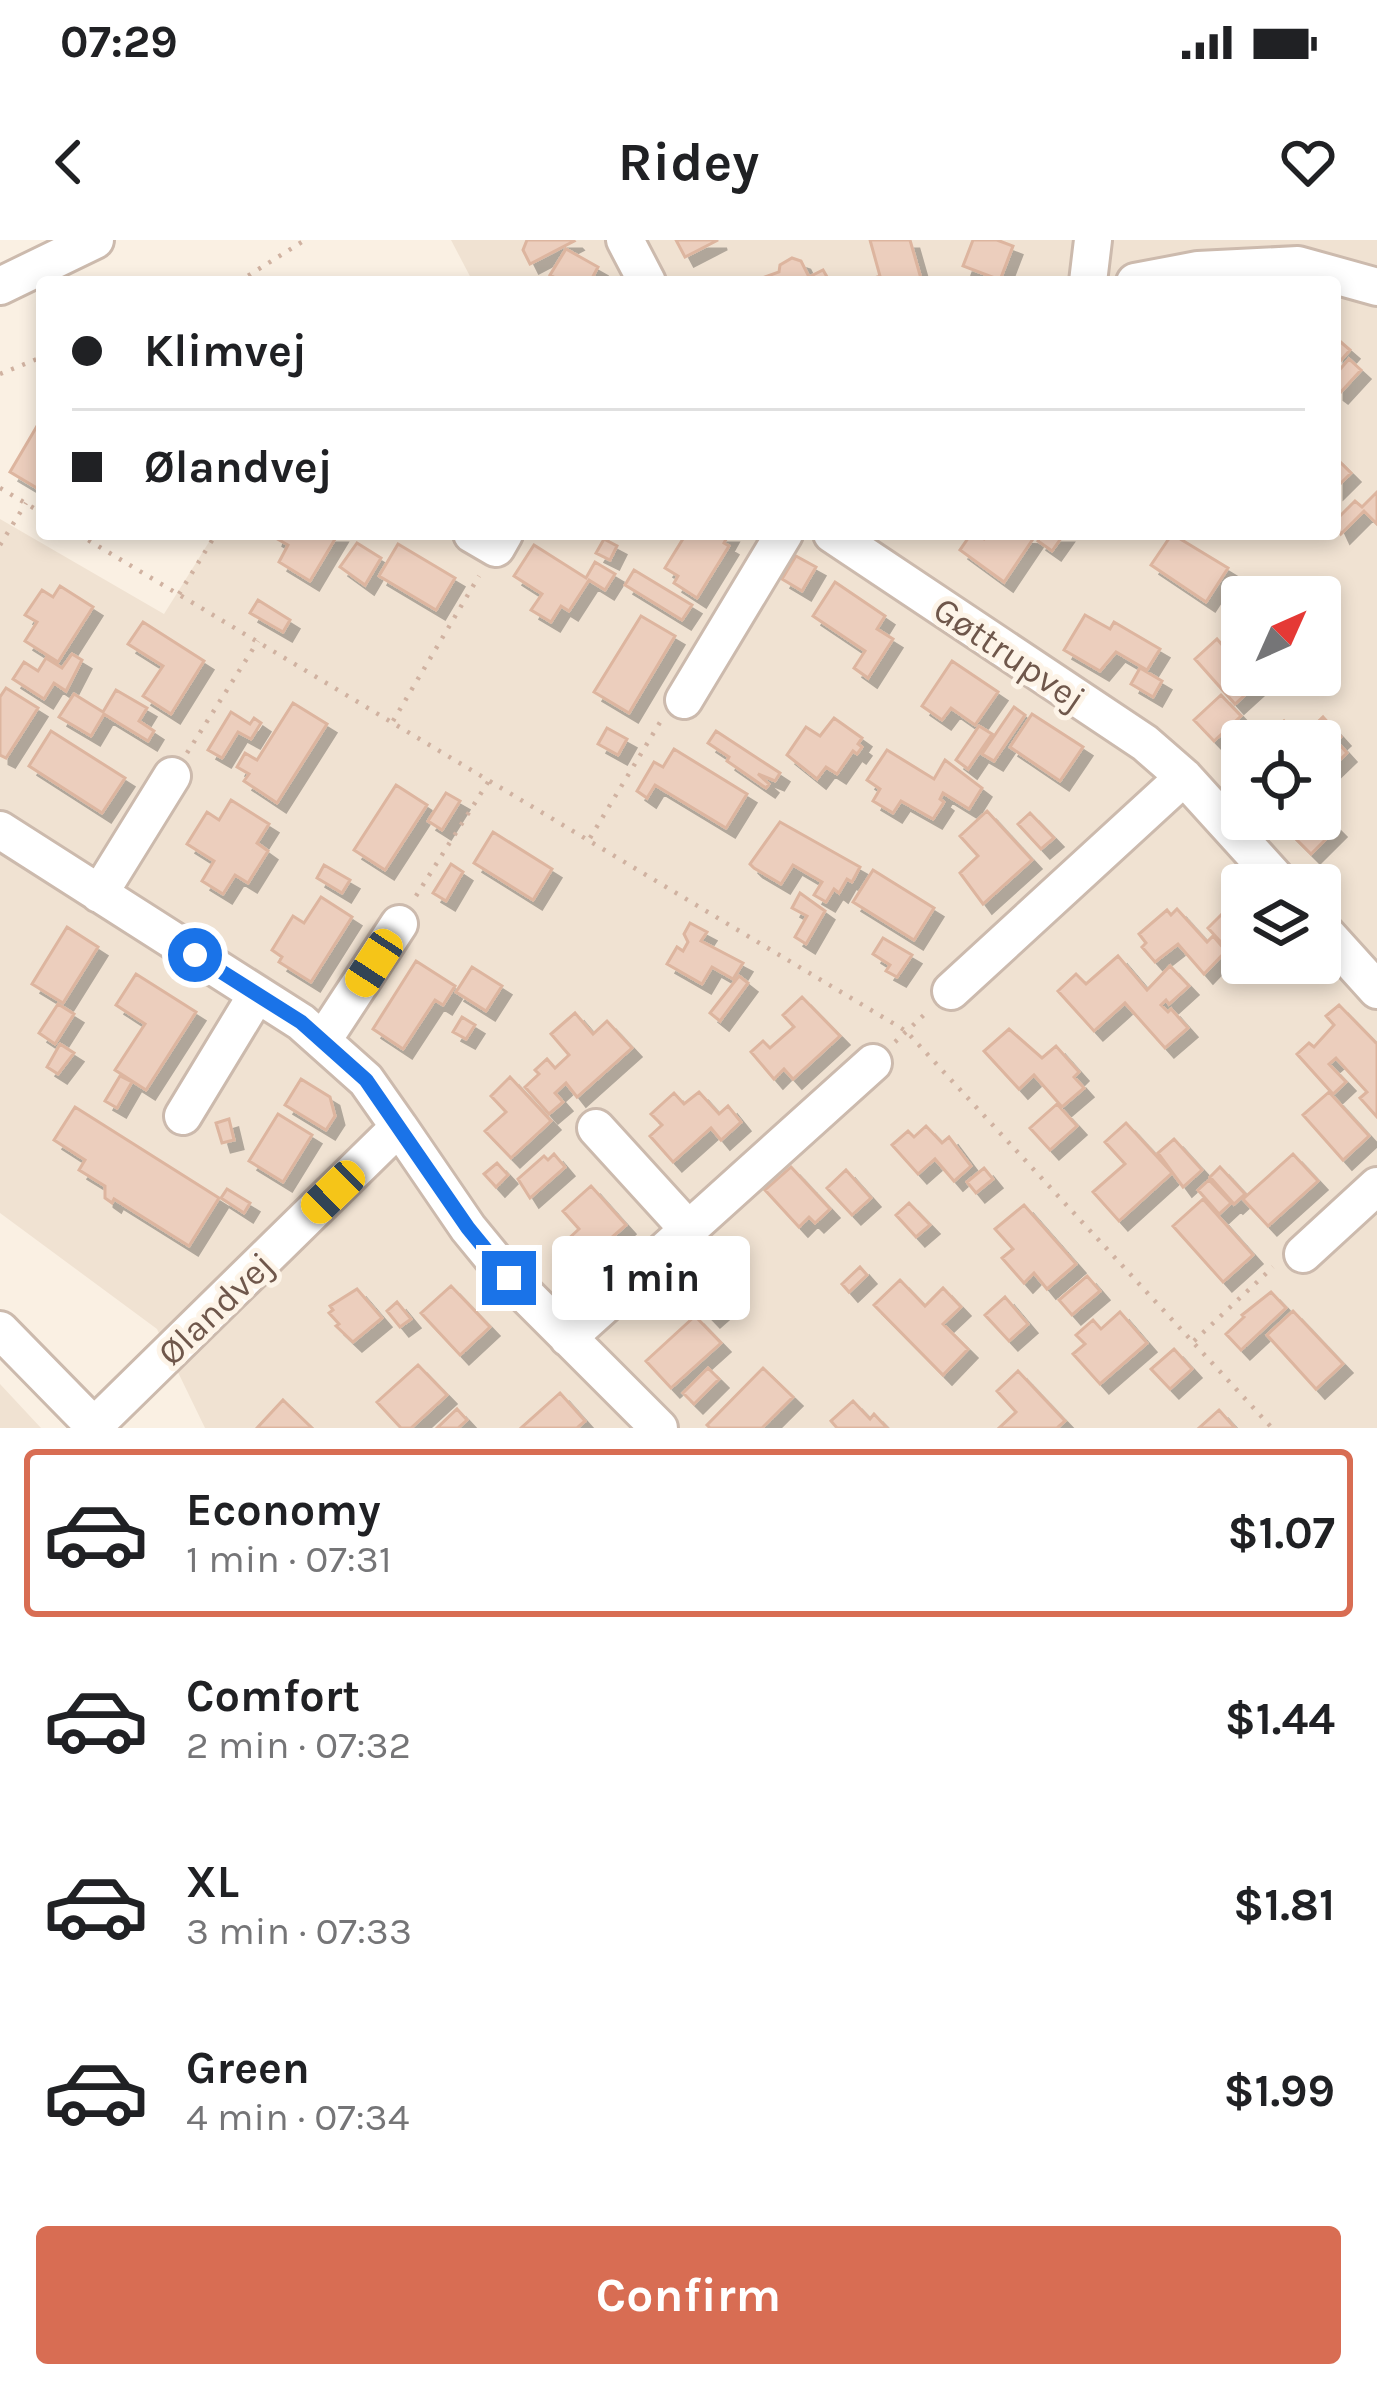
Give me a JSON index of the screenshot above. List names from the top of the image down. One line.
{"streets":{"street":["Gøttrupvej","Ølandvej"]},"north":"top right","page":{"status":"07:29","header":"Ridey","banner":["Klimvej","Ølandvej"],"bubble":"1 min","list":[{"name":"Economy","note":"1 min · 07:31","value":"$1.07"},{"name":"Comfort","note":"2 min · 07:32","value":"$1.44"},{"name":"XL","note":"3 min · 07:33","value":"$1.81"},{"name":"Green","note":"4 min · 07:34","value":"$1.99"}],"buttons":"Confirm"}}
